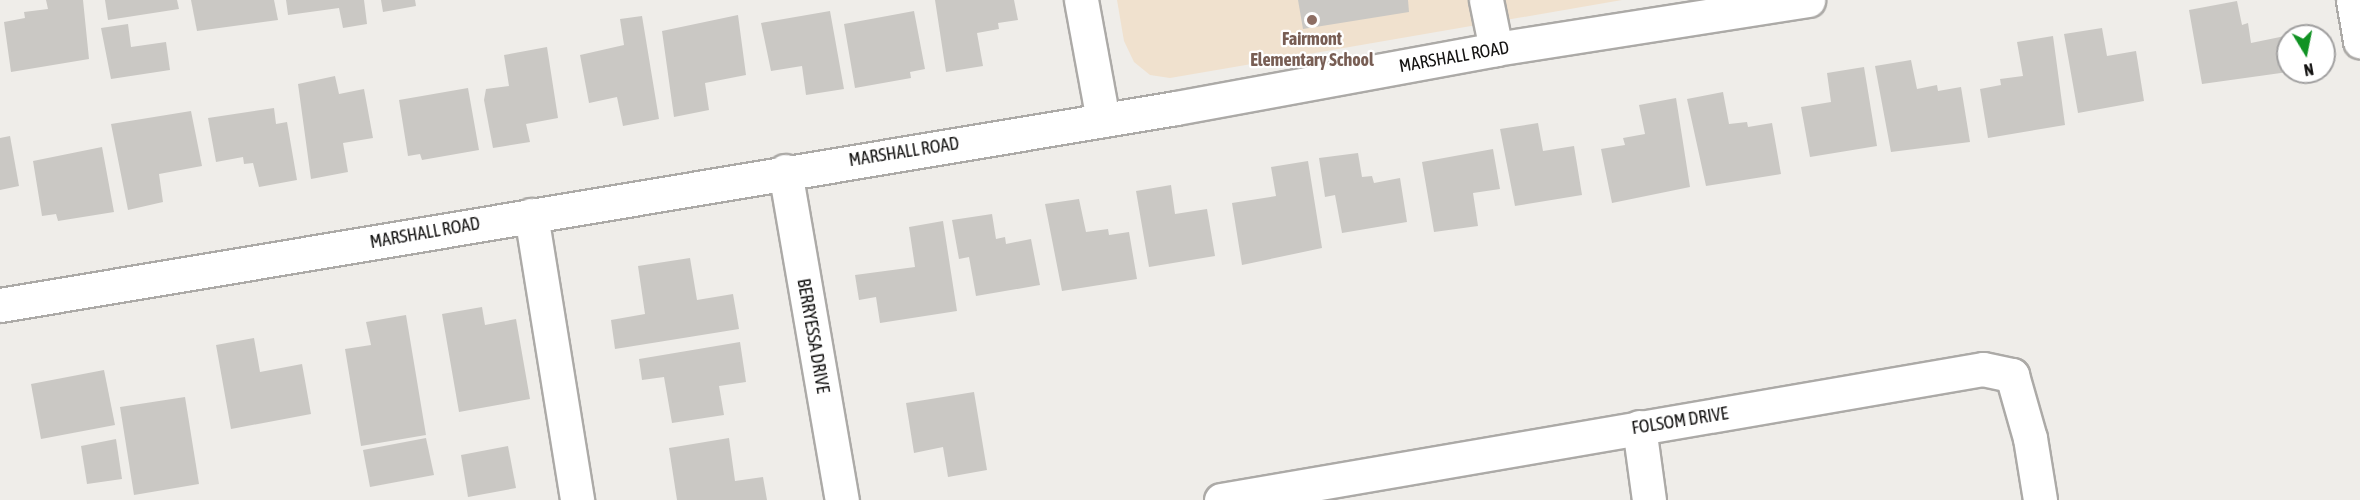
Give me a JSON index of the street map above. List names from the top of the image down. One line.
{"streets":{"street":["MARSHALL ROAD","BERRYESSA DRIVE","FOLSOM DRIVE"]},"crossings":[["MARSHALL ROAD","BERRYESSA DRIVE"]],"places":["Fairmont Elementary School"],"north":"bottom"}
